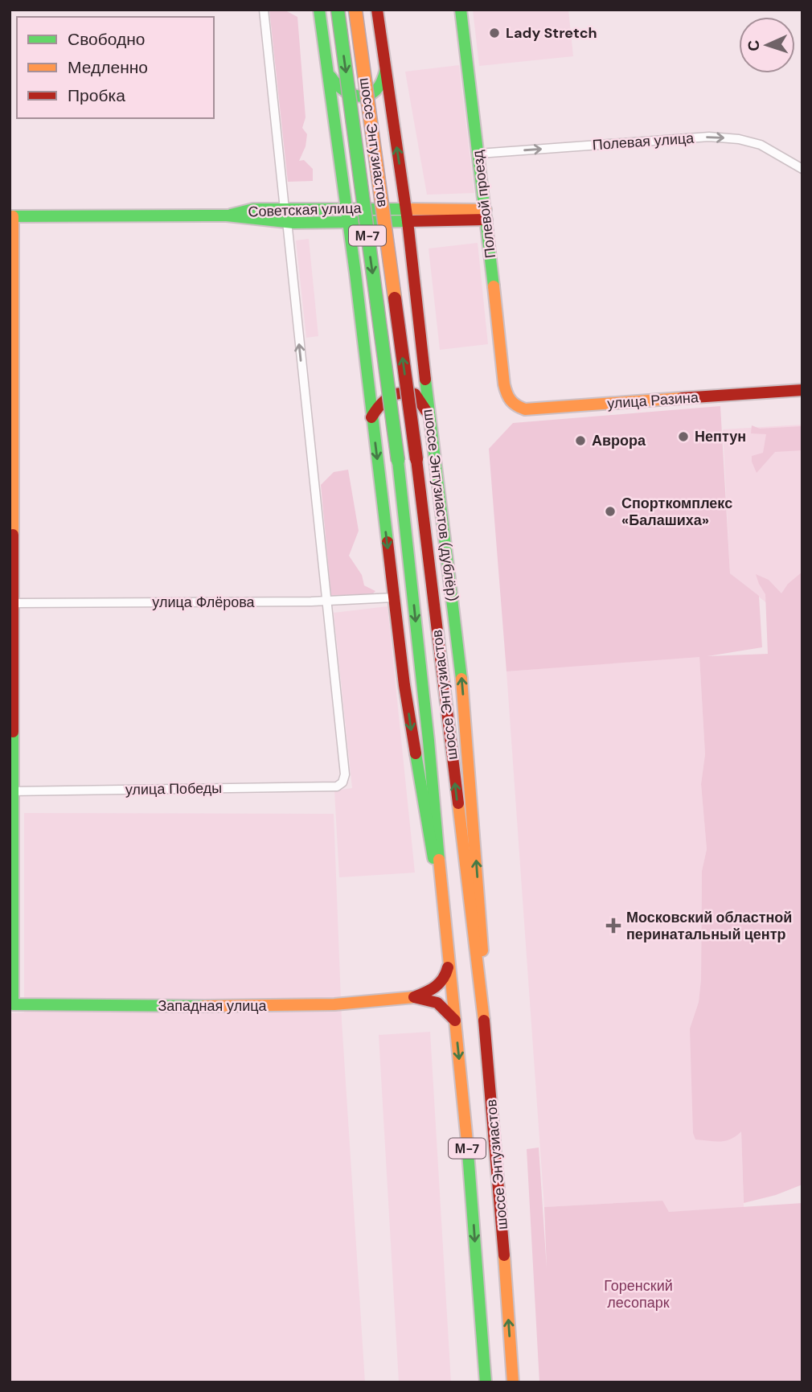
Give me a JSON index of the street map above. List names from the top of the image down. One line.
{"streets":{"main road":["шоссе Энтузиастов","Полевой проезд","Советская улица","М-7","улица Разина","шоссе Энтузиастов (дублёр)","Западная улица"],"street":["Полевая улица","улица Флёрова","улица Победы"]},"crossings":[["Полевая улица","Полевой проезд"],["шоссе Энтузиастов","шоссе Энтузиастов (дублёр)"],["шоссе Энтузиастов","Западная улица"],["Полевой проезд","Советская улица"],["Полевой проезд","улица Разина"],["Советская улица","шоссе Энтузиастов (дублёр)"],["улица Флёрова","улица Победы"]],"one_way":["Полевая улица"],"parks":["Горенский лесопарк"],"places":{"other":["Lady Stretch","Нептун","Аврора","Спорткомплекс «Балашиха»"],"health":["Московский областной перинатальный центр"]},"legend":["Свободно","Медленно","Пробка"],"north":"left"}
